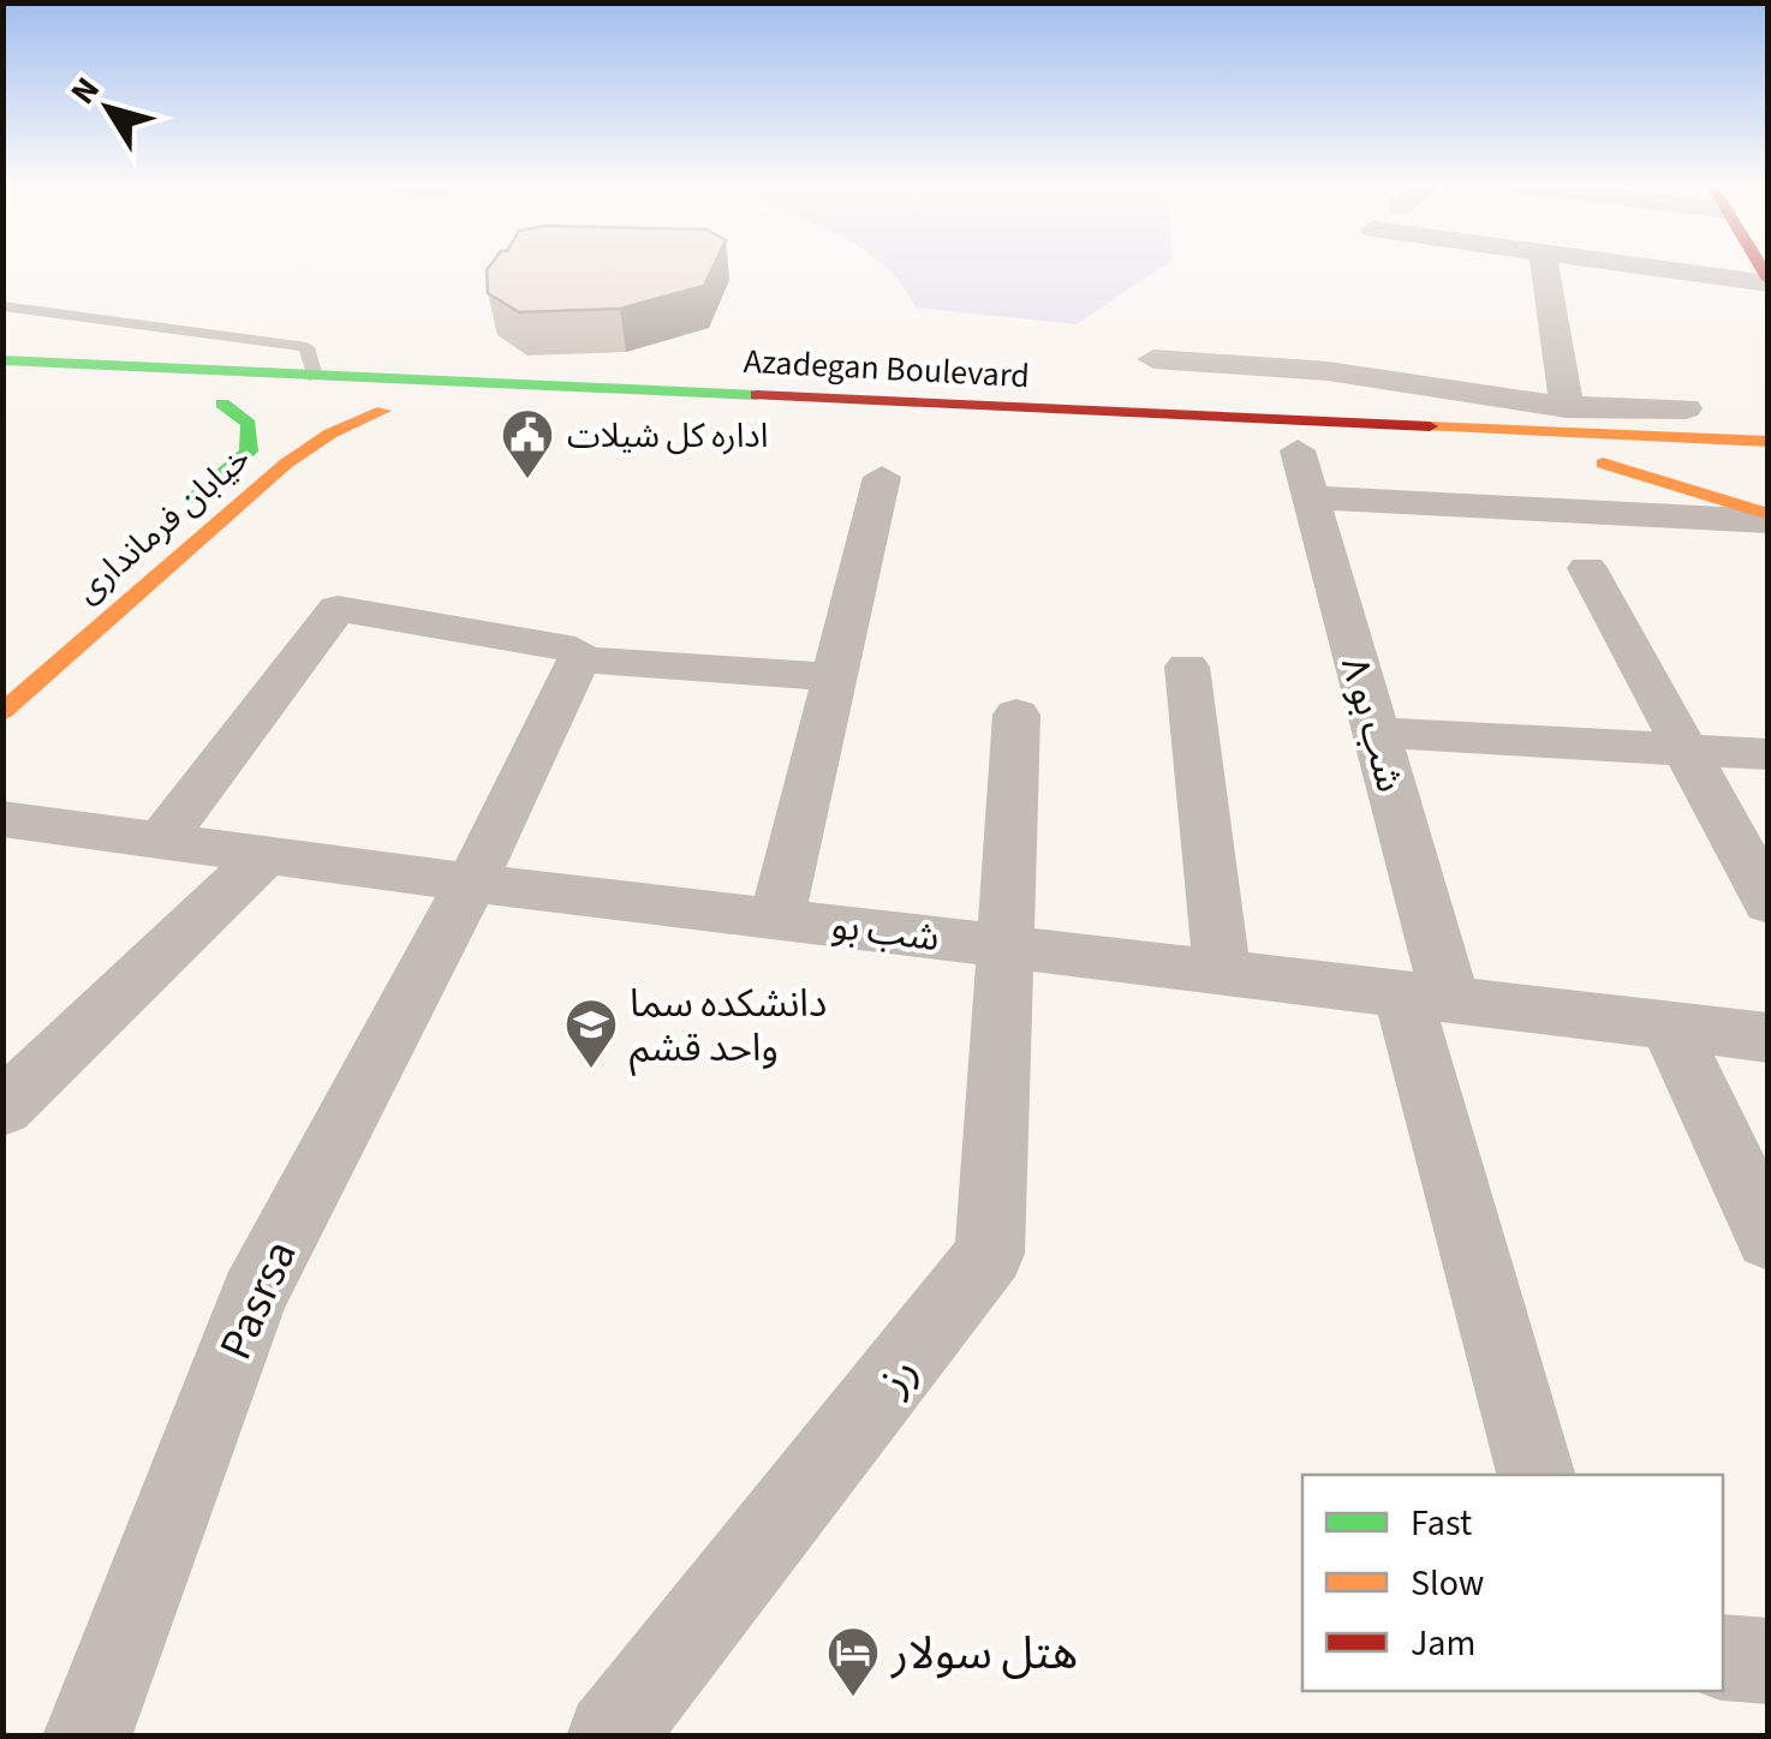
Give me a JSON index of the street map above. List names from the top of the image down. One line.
{"streets":{"main road":["Azadegan Boulevard","خیابان فرمانداری"],"street":["شب بو ۸","شب بو","Pasrsa","رز"]},"crossings":[["شب بو ۸","شب بو"],["شب بو","Pasrsa"],["شب بو","رز"]],"places":{"public building":["اداره کل شیلات"],"school or university":["دانشکده سما واحد قشم"],"hotel":["هتل سولار"]},"legend":["Fast","Slow","Jam"],"north":"top left"}
